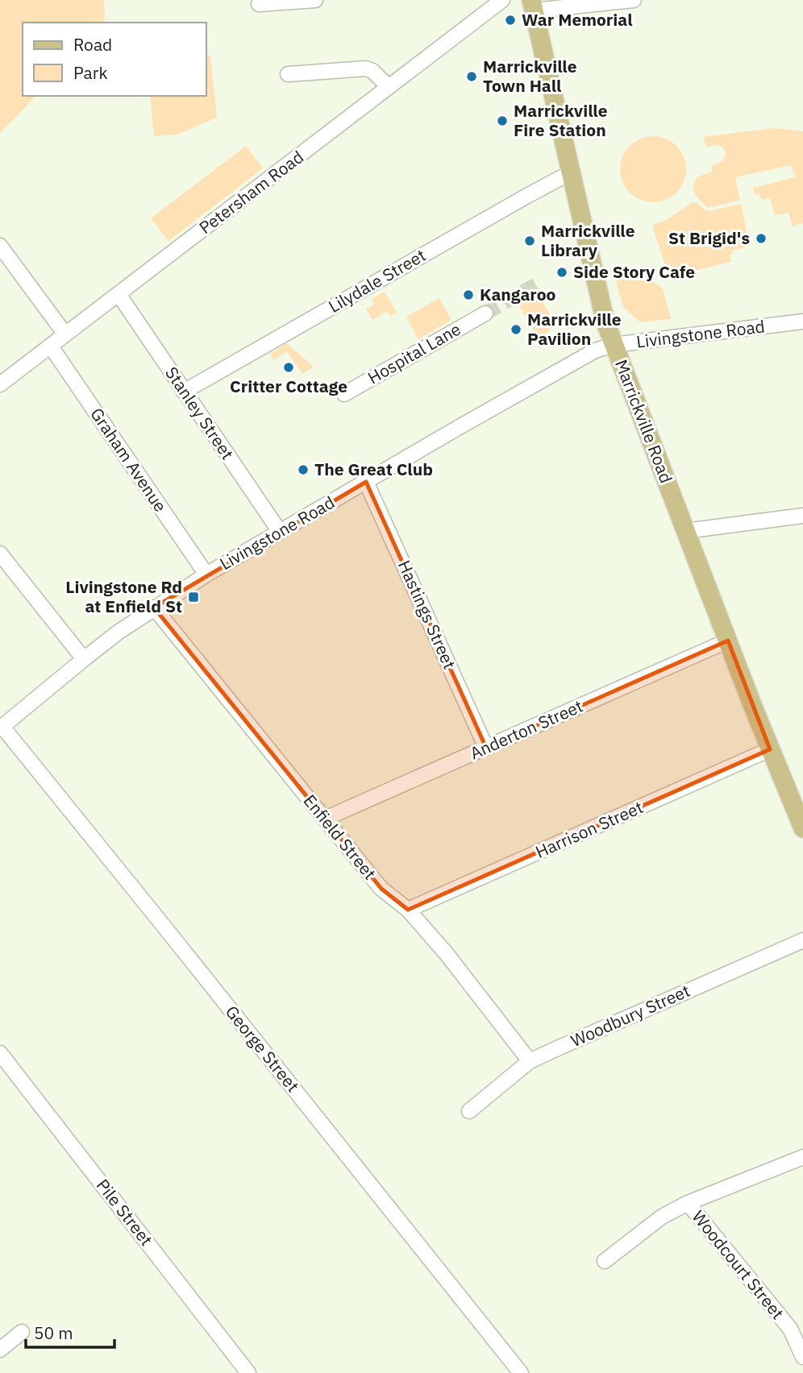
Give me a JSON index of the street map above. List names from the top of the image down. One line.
{"streets":{"main road":["Marrickville Road"],"street":["Petersham Road","Lilydale Street","Livingstone Road","Hospital Lane","Stanley Street","Graham Avenue","Hastings Street","Anderton Street","Harrison Street","Enfield Street","Woodbury Street","George Street","Pile Street","Woodcourt Street"]},"crossings":[["Petersham Road","Stanley Street"],["Petersham Road","Graham Avenue"],["Lilydale Street","Stanley Street"],["Lilydale Street","Marrickville Road"],["Livingstone Road","Stanley Street"],["Livingstone Road","Marrickville Road"],["Livingstone Road","Graham Avenue"],["Livingstone Road","Hastings Street"],["Livingstone Road","Enfield Street"],["Livingstone Road","George Street"],["Marrickville Road","Anderton Street"],["Marrickville Road","Harrison Street"],["Hastings Street","Anderton Street"],["Anderton Street","Enfield Street"],["Harrison Street","Enfield Street"],["Enfield Street","Woodbury Street"]],"places":{"other":["War Memorial","Marrickville Town Hall","Marrickville Fire Station","St Brigid's","Marrickville Library","Side Story Cafe","Kangaroo","Marrickville Pavilion","Critter Cottage","The Great Club"],"transit":["Livingstone Rd at Enfield St"]},"legend":["Road","Park"],"scale_bar":"50 m"}
